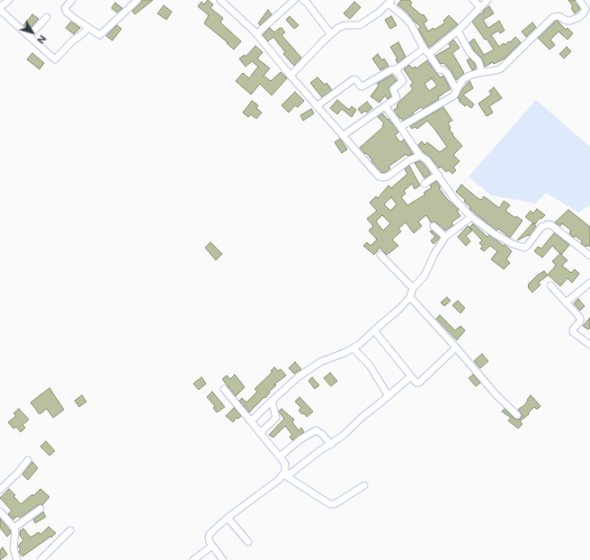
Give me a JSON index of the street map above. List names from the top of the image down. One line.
{"north":"bottom right"}
